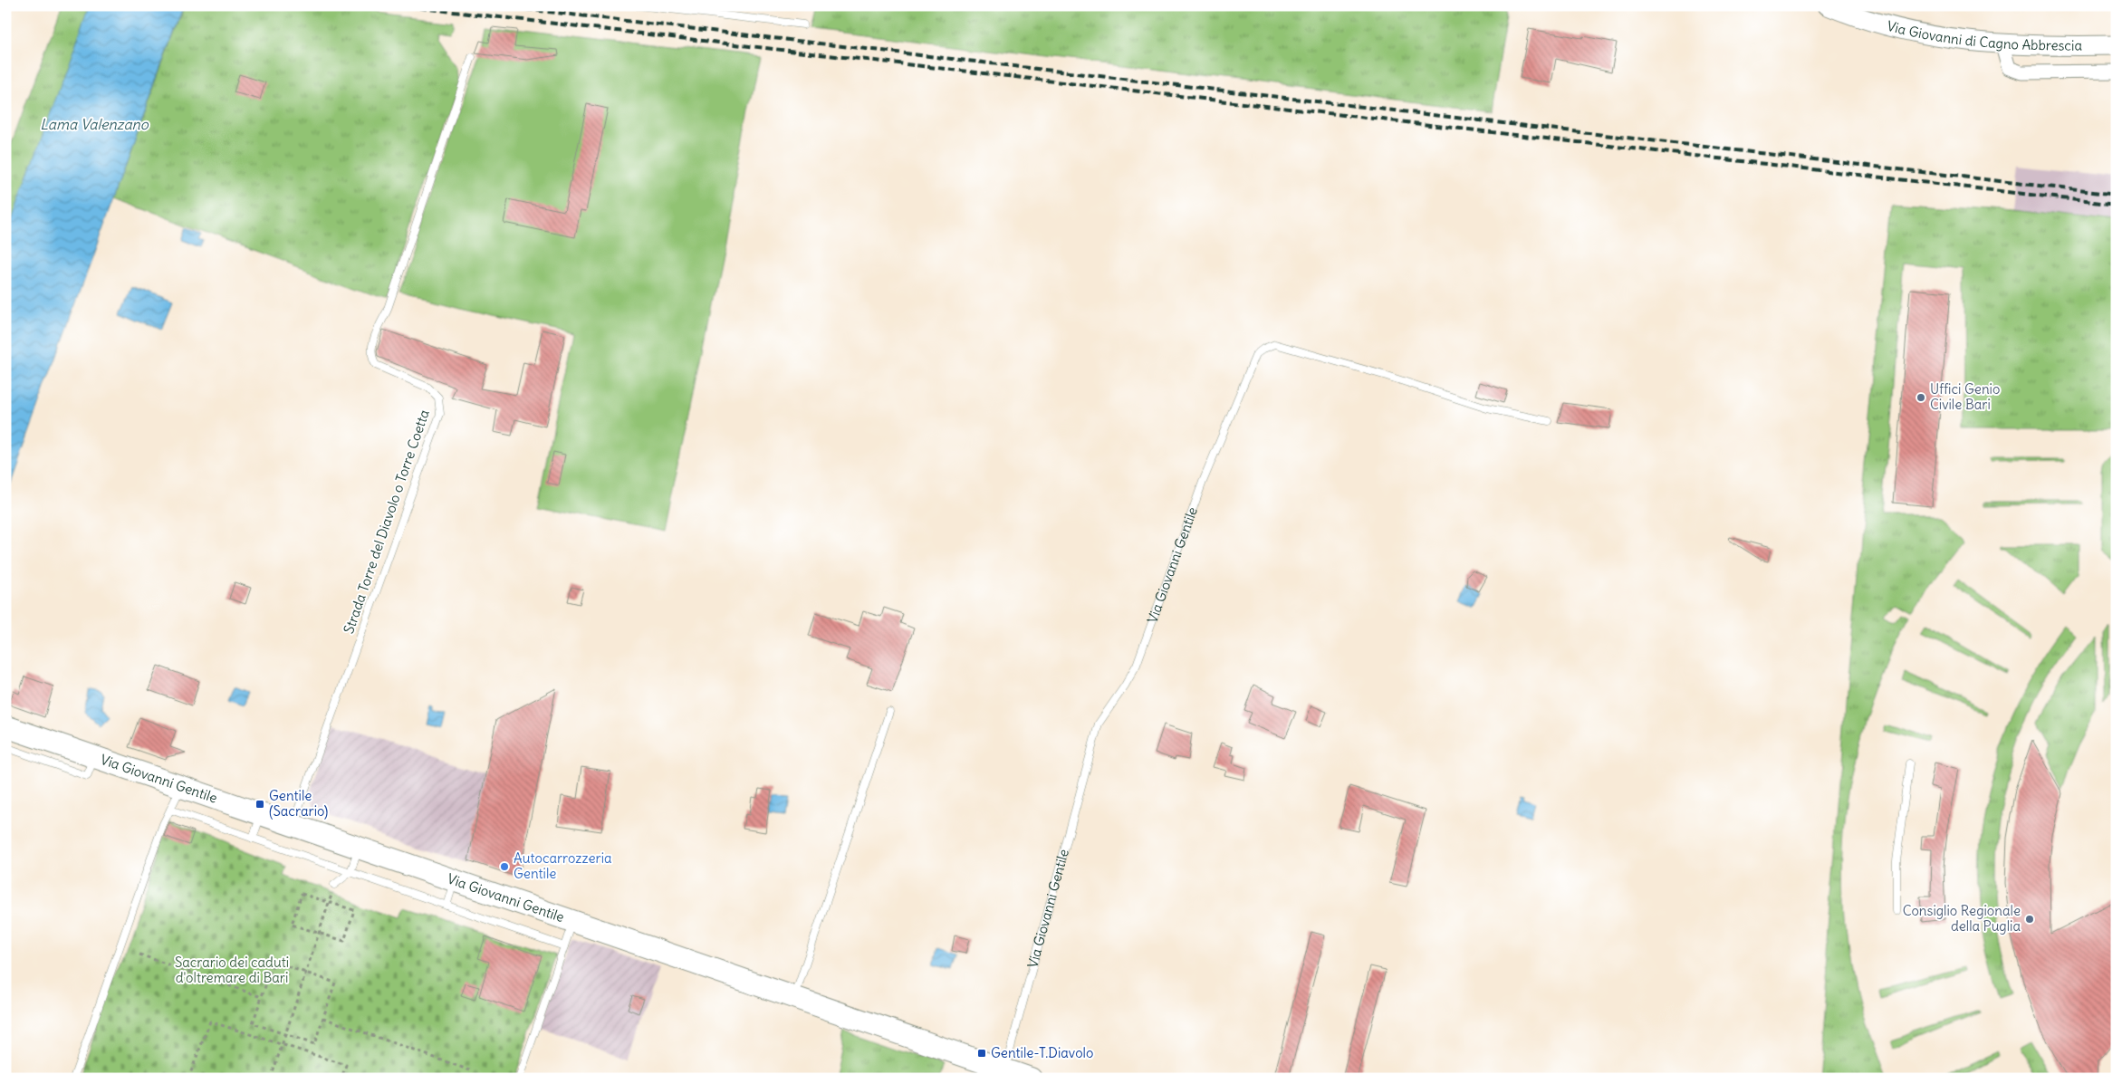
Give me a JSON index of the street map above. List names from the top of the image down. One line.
{"streets":{"main road":["Via Giovanni di Cagno Abbrescia","Via Giovanni Gentile"],"lane":["Strada Torre del Diavolo o Torre Coetta"]},"crossings":[["Strada Torre del Diavolo o Torre Coetta","Via Giovanni Gentile"]],"water":["Lama Valenzano"],"parks":["Sacrario dei caduti d'oltremare di Bari"],"places":{"other":["Uffici Genio Civile Bari","Autocarrozzeria Gentile","Consiglio Regionale della Puglia"],"transit":["Gentile (Sacrario)","Gentile-T.Diavolo"]}}
